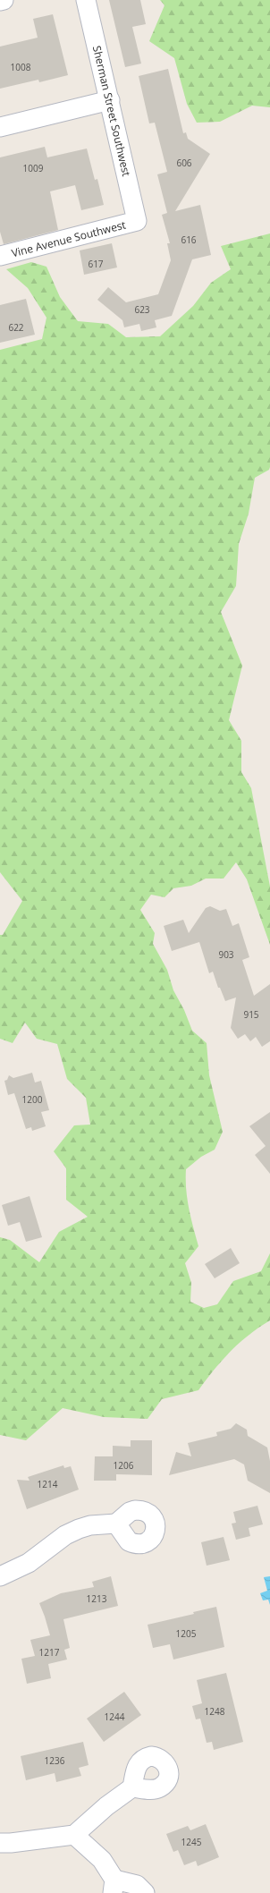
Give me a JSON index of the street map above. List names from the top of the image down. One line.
{"streets":{"street":["Sherman Street Southwest","Vine Avenue Southwest"]},"crossings":[["Sherman Street Southwest","Vine Avenue Southwest"]],"house_numbers":["1008","606","1009","616","617","623","622","903","915","1200","1206","1214","1213","1205","1217","1248","1244","1236","1245"]}
